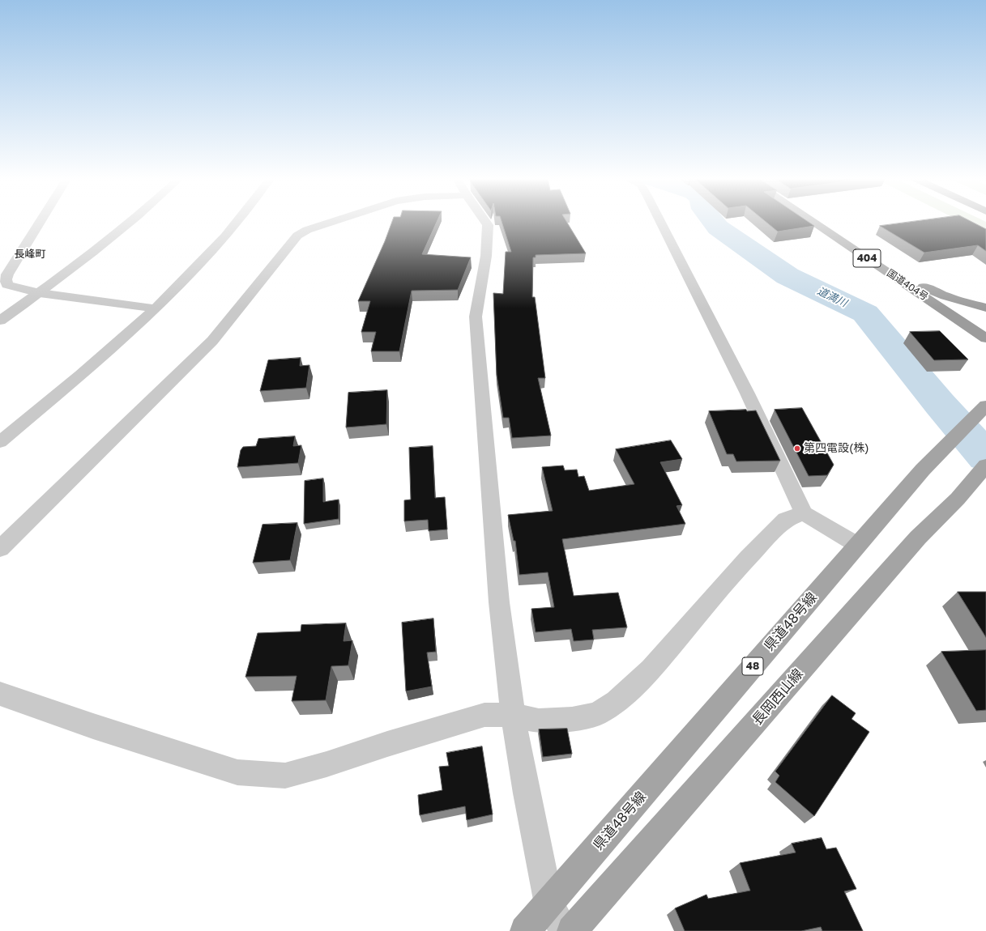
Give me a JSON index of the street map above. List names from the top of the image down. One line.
{"streets":{"highway":["404","国道404号"],"main road":["県道48号線","48","長岡西山線"]},"districts":["長峰町"],"water":["道満川"],"places":["第四電設(株)"]}
